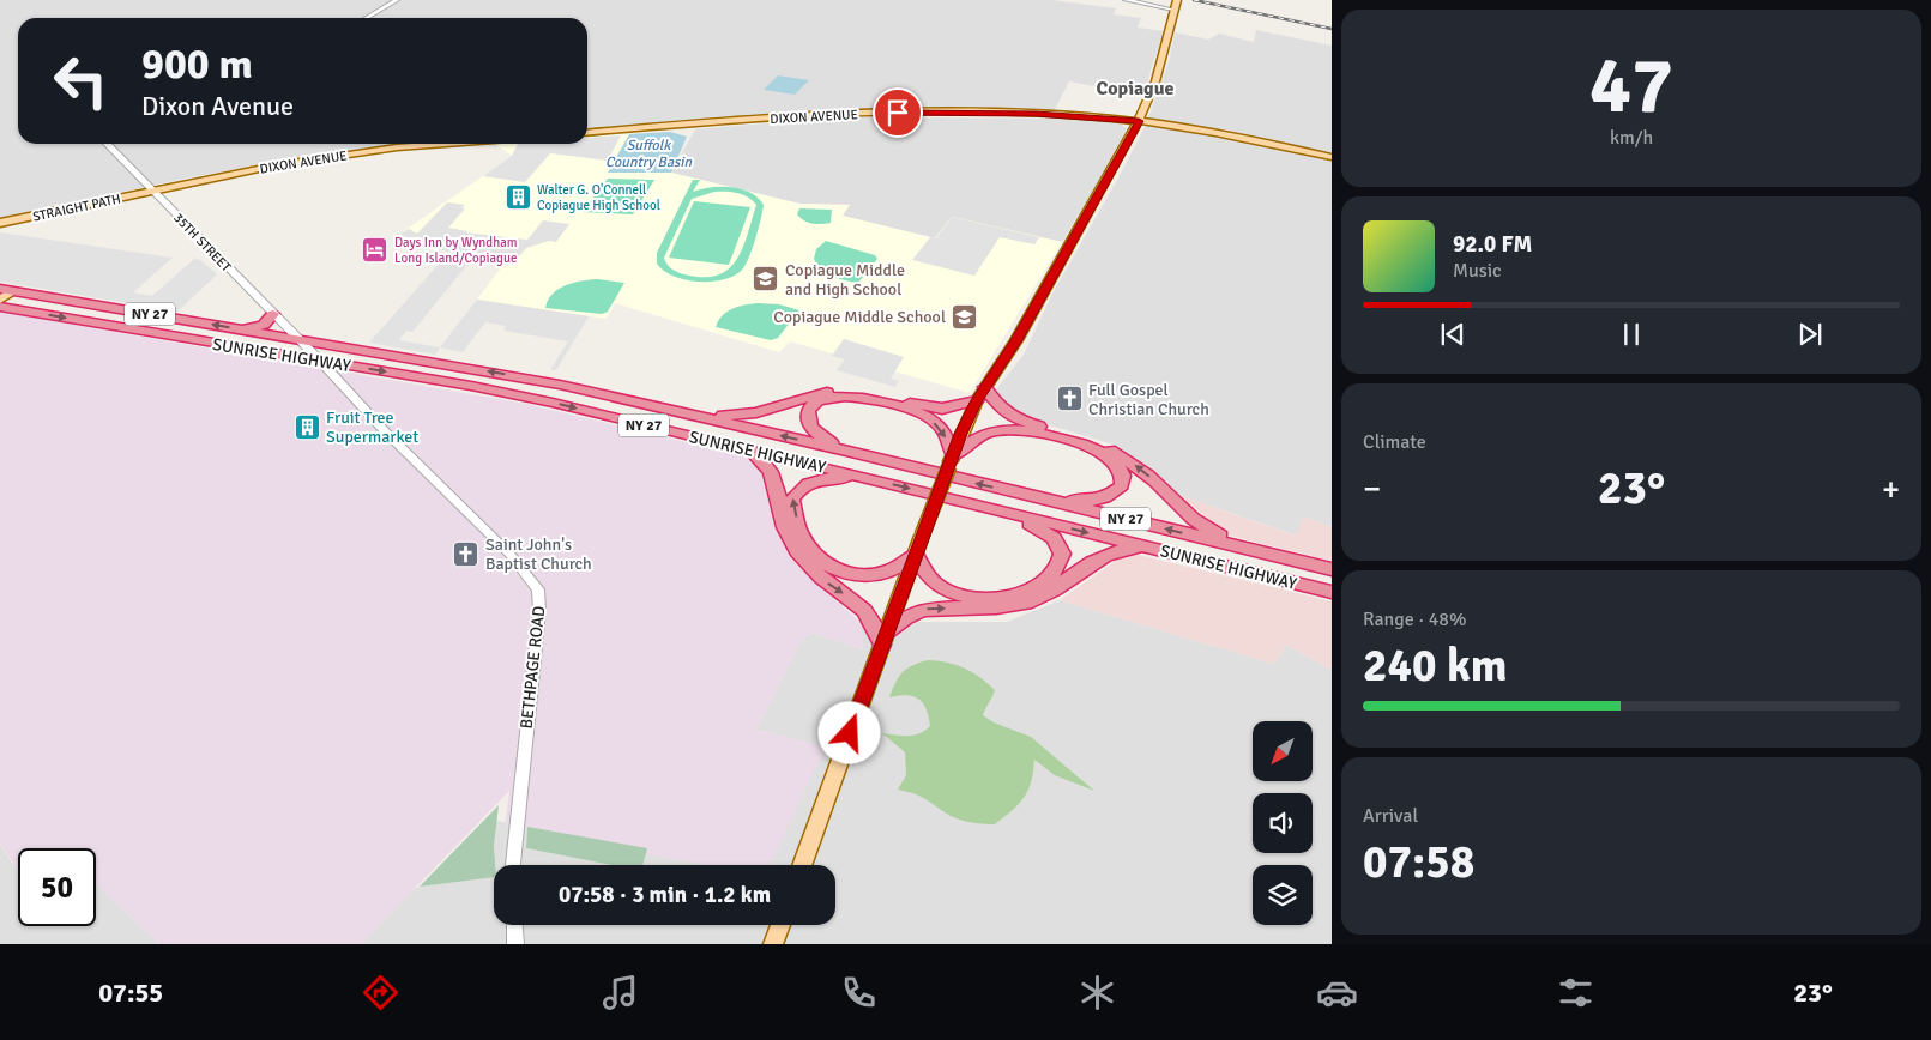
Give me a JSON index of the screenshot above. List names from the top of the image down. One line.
{"streets":{"highway":["NY 27","SUNRISE HIGHWAY"],"main road":["DIXON AVENUE","STRAIGHT PATH"],"street":["35TH STREET","BETHPAGE ROAD"]},"crossings":[["DIXON AVENUE","STRAIGHT PATH"],["DIXON AVENUE","35TH STREET"],["STRAIGHT PATH","35TH STREET"],["35TH STREET","SUNRISE HIGHWAY"],["35TH STREET","BETHPAGE ROAD"],["SUNRISE HIGHWAY","BETHPAGE ROAD"]],"districts":["Copiague"],"water":["Suffolk Country Basin"],"places":{"building":["Walter G. O'Connell Copiague High School","Fruit Tree Supermarket"],"hotel":["Days Inn by Wyndham Long Island/Copiague"],"school or university":["Copiague Middle and High School","Copiague Middle School"],"church":["Full Gospel Christian Church","Saint John's Baptist Church"]},"north":"bottom left","page":{"tile":[["47","km/h"],"Climate",["Range · 48%","240 km"],["Arrival","07:58"]],"turn":["900 m","Dixon Avenue"],"song":["92.0 FM","Music"],"heat":["−","23°","+"],"limit":"50","trip":"07:58 · 3 min · 1.2 km","tabs":["07:55","23°"]}}
